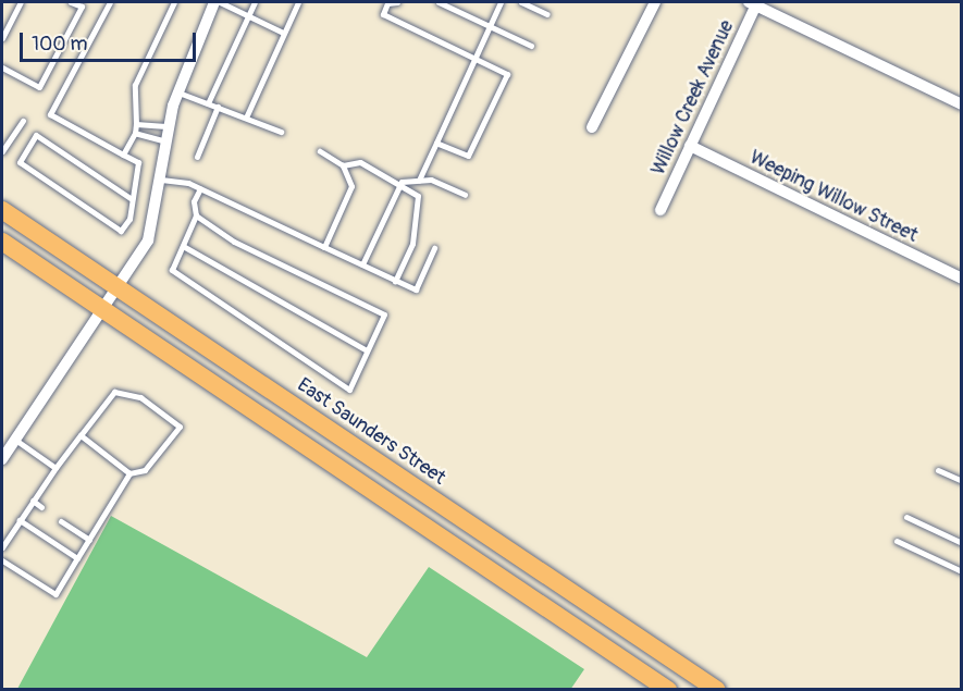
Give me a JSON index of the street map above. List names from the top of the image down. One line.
{"streets":{"main road":["East Saunders Street"],"street":["Willow Creek Avenue","Weeping Willow Street"]},"crossings":[["Willow Creek Avenue","Weeping Willow Street"]],"scale_bar":"100 m"}
